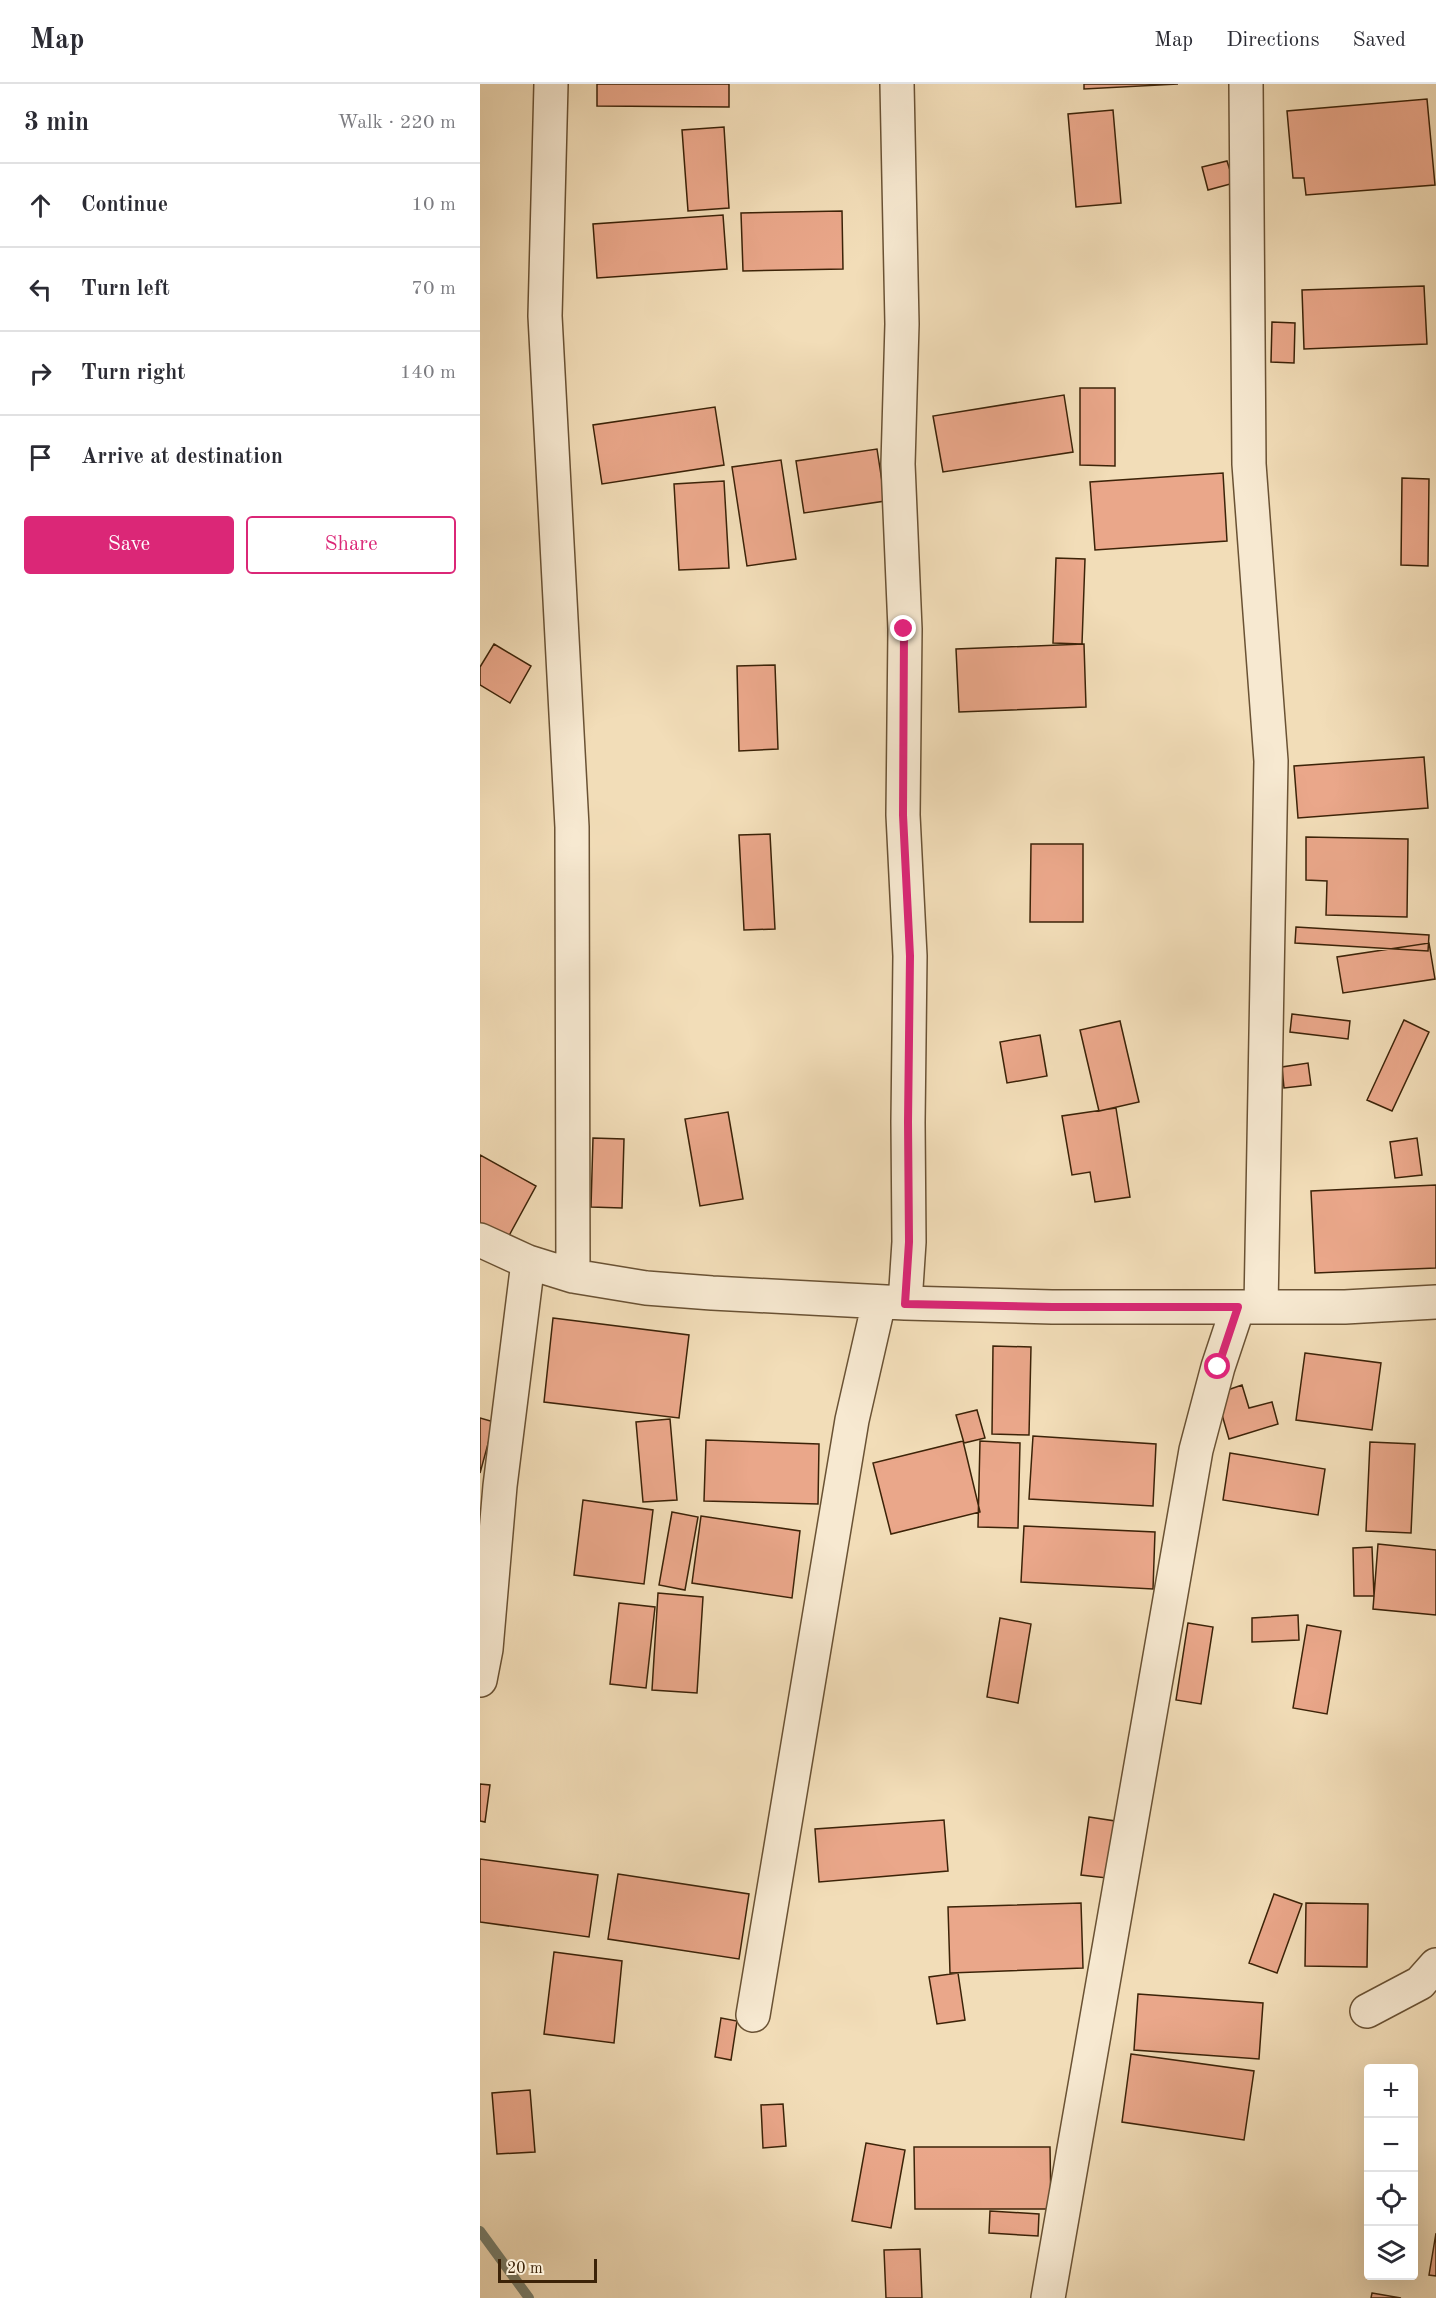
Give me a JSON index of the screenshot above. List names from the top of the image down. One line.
{"scale_bar":"20 m","page":{"header":"Map","nav":["Map","Directions","Saved"],"heading":["3 min","Walk · 220 m"],"list":[["Continue","10 m"],["Turn left","70 m"],["Turn right","140 m"],"Arrive at destination"],"buttons":["Save","Share"],"map_buttons":["+","−"],"scale":"20 m"}}
